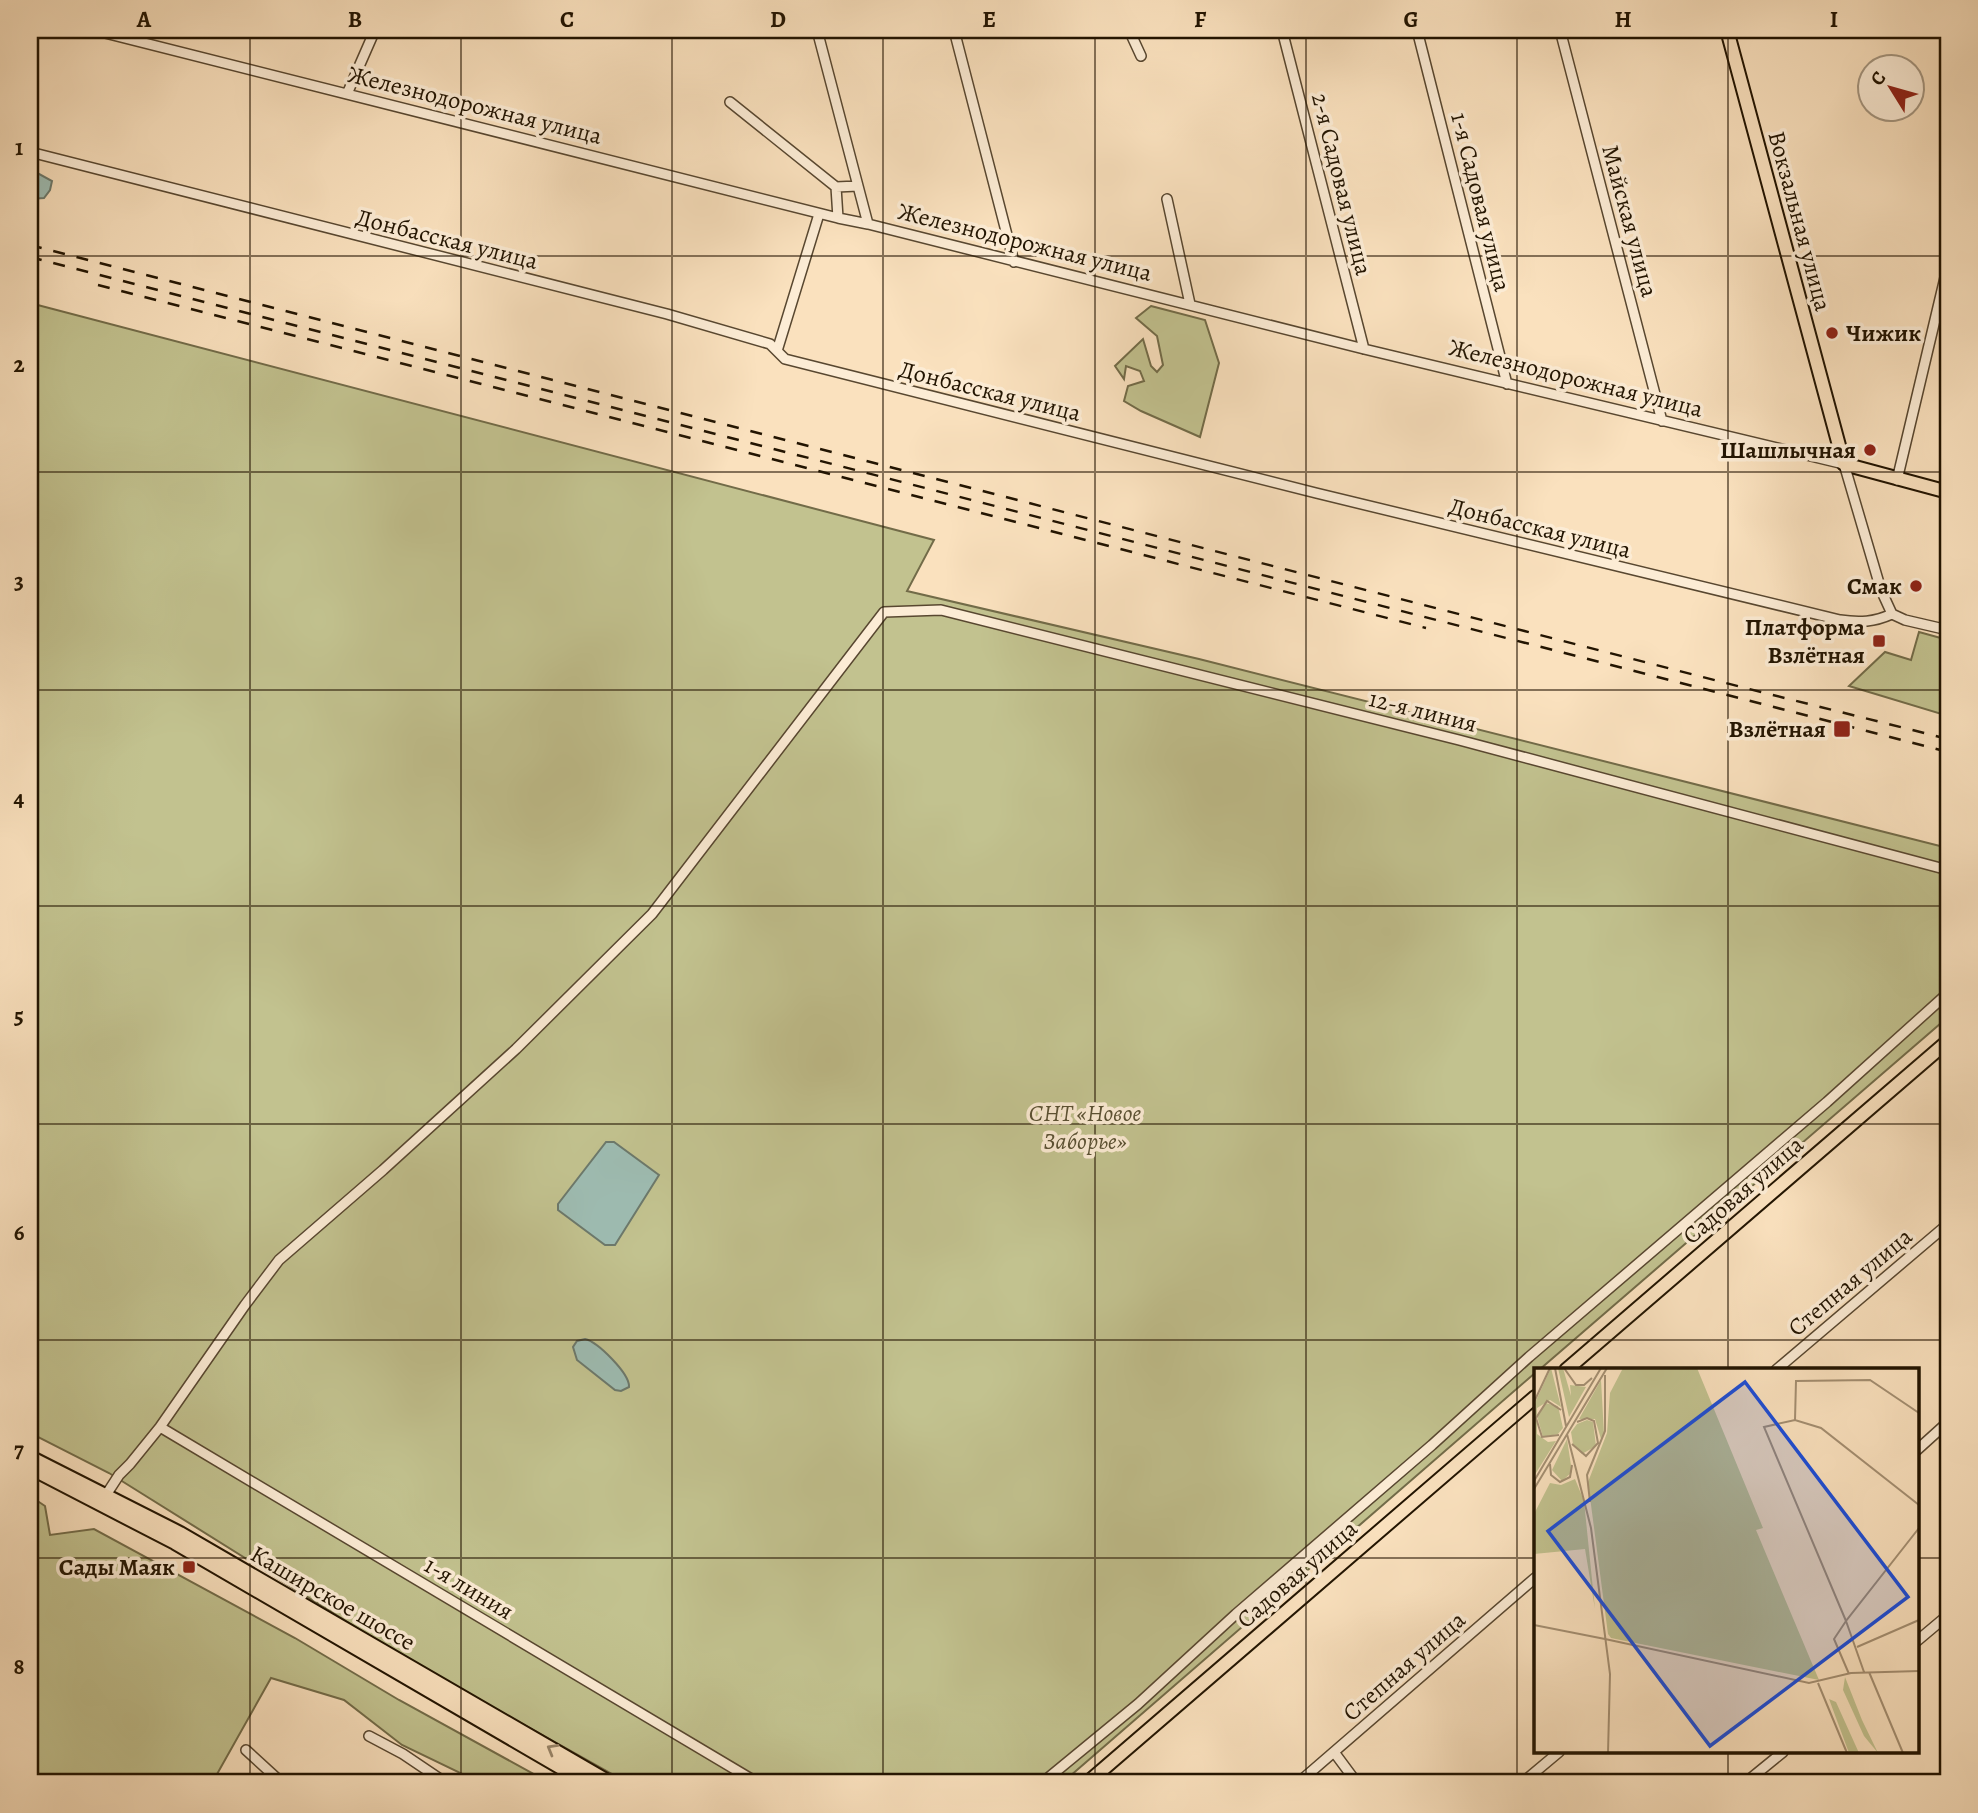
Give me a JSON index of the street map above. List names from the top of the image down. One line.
{"streets":{"main road":["Железнодорожная улица","Вокзальная улица","Садовая улица","Каширское шоссе"],"street":["2-я Садовая улица","1-я Садовая улица","Майская улица","Донбасская улица","12-я линия","Степная улица","1-я линия"]},"crossings":[["Железнодорожная улица","2-я Садовая улица"],["Железнодорожная улица","1-я Садовая улица"],["Железнодорожная улица","Майская улица"],["Железнодорожная улица","Вокзальная улица"],["12-я линия","1-я линия"]],"parks":["СНТ «Новое Заборье»"],"places":{"other":["Чижик","Шашлычная","Смак"],"transit":["Платформа Взлётная","Взлётная","Сады Маяк"]},"north":"top left","grid":{"columns":["A","B","C","D","E","F","G","H","I"],"rows":["1","2","3","4","5","6","7","8"]}}
